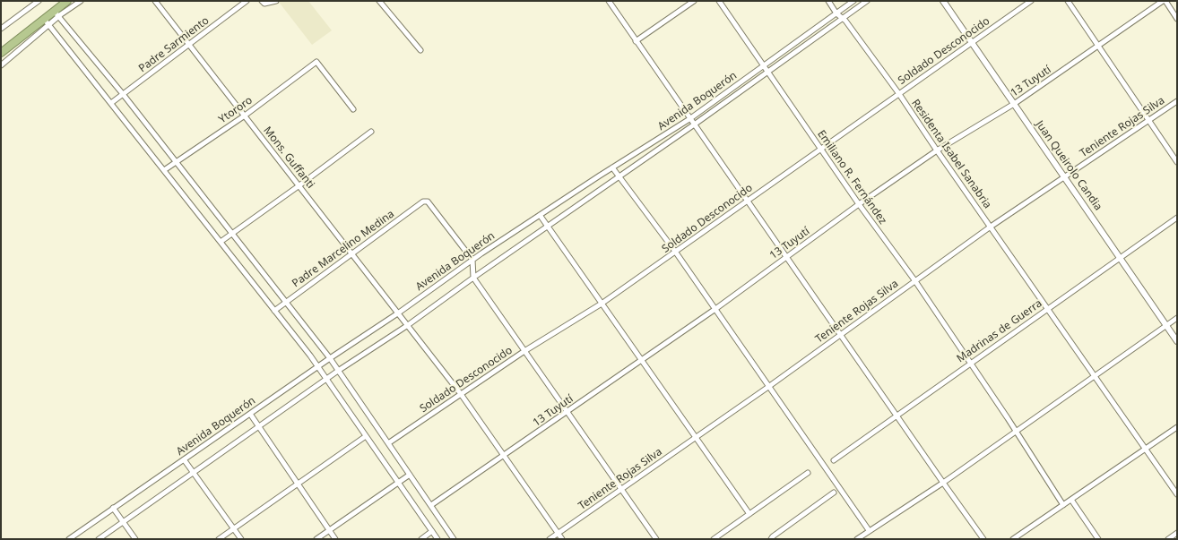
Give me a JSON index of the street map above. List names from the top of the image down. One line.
{"streets":{"street":["Padre Sarmiento","Soldado Desconocido","13 Tuyutí","Avenida Boquerón","Ytororo","Teniente Rojas Silva","Residenta Isabel Sanabria","Mons. Guffanti","Juan Queirolo Candia","Emiliano R. Fernández","Padre Marcelino Medina","Madrinas de Guerra"]},"crossings":[["Padre Sarmiento","Mons. Guffanti"],["Soldado Desconocido","Residenta Isabel Sanabria"],["Soldado Desconocido","Mons. Guffanti"],["Soldado Desconocido","Juan Queirolo Candia"],["Soldado Desconocido","Emiliano R. Fernández"],["13 Tuyutí","Residenta Isabel Sanabria"],["13 Tuyutí","Mons. Guffanti"],["13 Tuyutí","Juan Queirolo Candia"],["13 Tuyutí","Emiliano R. Fernández"],["Avenida Boquerón","Residenta Isabel Sanabria"],["Avenida Boquerón","Mons. Guffanti"],["Avenida Boquerón","Emiliano R. Fernández"],["Avenida Boquerón","Padre Marcelino Medina"],["Ytororo","Mons. Guffanti"],["Teniente Rojas Silva","Residenta Isabel Sanabria"],["Teniente Rojas Silva","Mons. Guffanti"],["Teniente Rojas Silva","Juan Queirolo Candia"],["Teniente Rojas Silva","Emiliano R. Fernández"],["Residenta Isabel Sanabria","Madrinas de Guerra"],["Mons. Guffanti","Padre Marcelino Medina"],["Juan Queirolo Candia","Madrinas de Guerra"],["Emiliano R. Fernández","Madrinas de Guerra"]]}
